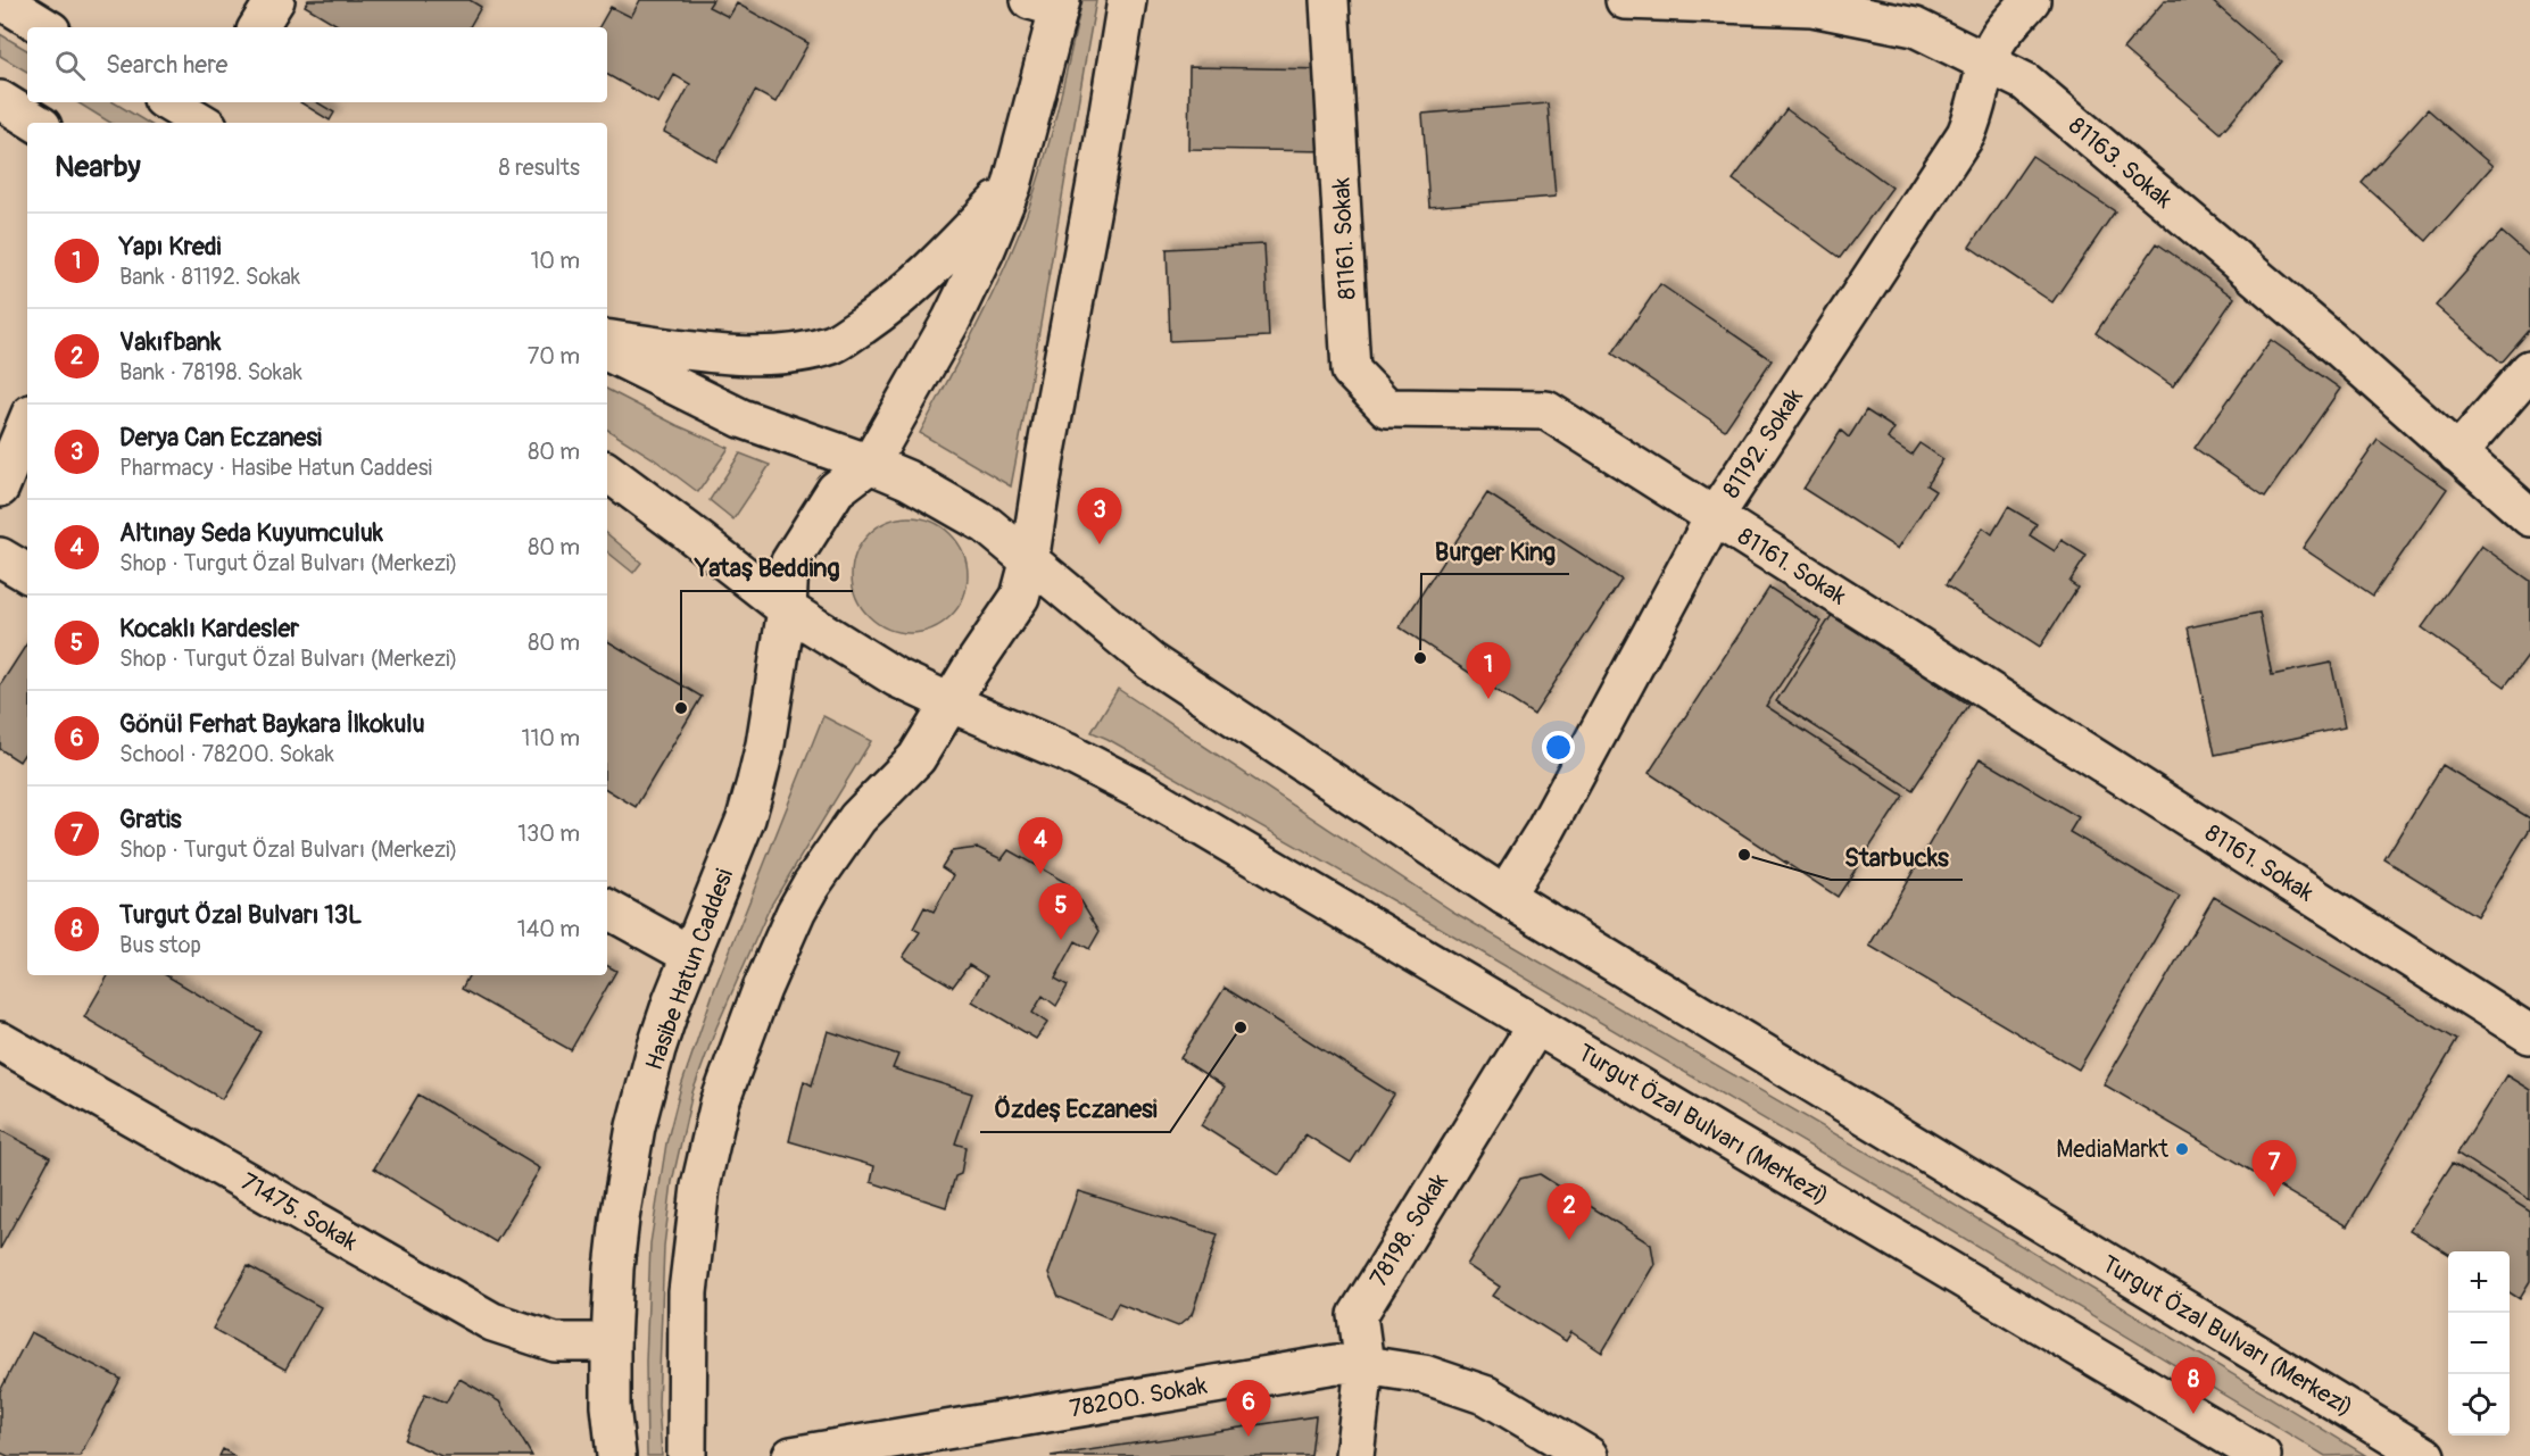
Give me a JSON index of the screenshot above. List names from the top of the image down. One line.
{"streets":{"main road":["81163. Sokak","81161. Sokak","81192. Sokak","Hasibe Hatun Caddesi","Turgut Özal Bulvarı (Merkezi)","71475. Sokak","78198. Sokak","78200. Sokak"]},"crossings":[["81163. Sokak","81192. Sokak"],["81161. Sokak","81192. Sokak"],["81192. Sokak","Turgut Özal Bulvarı (Merkezi)"],["Hasibe Hatun Caddesi","Turgut Özal Bulvarı (Merkezi)"],["Hasibe Hatun Caddesi","71475. Sokak"],["Turgut Özal Bulvarı (Merkezi)","78198. Sokak"],["78198. Sokak","78200. Sokak"]],"places":["Burger King","Yataş Bedding","Starbucks","Özdeş Eczanesi","MediaMarkt"],"page":{"search":"Search here","heading":["Nearby","8 results"],"list":[{"mark":"1","name":"Yapı Kredi","note":"Bank · 81192. Sokak","value":"10 m"},{"mark":"2","name":"Vakıfbank","note":"Bank · 78198. Sokak","value":"70 m"},{"mark":"3","name":"Derya Can Eczanesi","note":"Pharmacy · Hasibe Hatun Caddesi","value":"80 m"},{"mark":"4","name":"Altınay Seda Kuyumculuk","note":"Shop · Turgut Özal Bulvarı (Merkezi)","value":"80 m"},{"mark":"5","name":"Kocaklı Kardesler","note":"Shop · Turgut Özal Bulvarı (Merkezi)","value":"80 m"},{"mark":"6","name":"Gönül Ferhat Baykara İlkokulu","note":"School · 78200. Sokak","value":"110 m"},{"mark":"7","name":"Gratis","note":"Shop · Turgut Özal Bulvarı (Merkezi)","value":"130 m"},{"mark":"8","name":"Turgut Özal Bulvarı 13L","note":"Bus stop","value":"140 m"}],"pins":["3","1","4","5","7","2","8","6"],"map_buttons":["+","−"]}}
